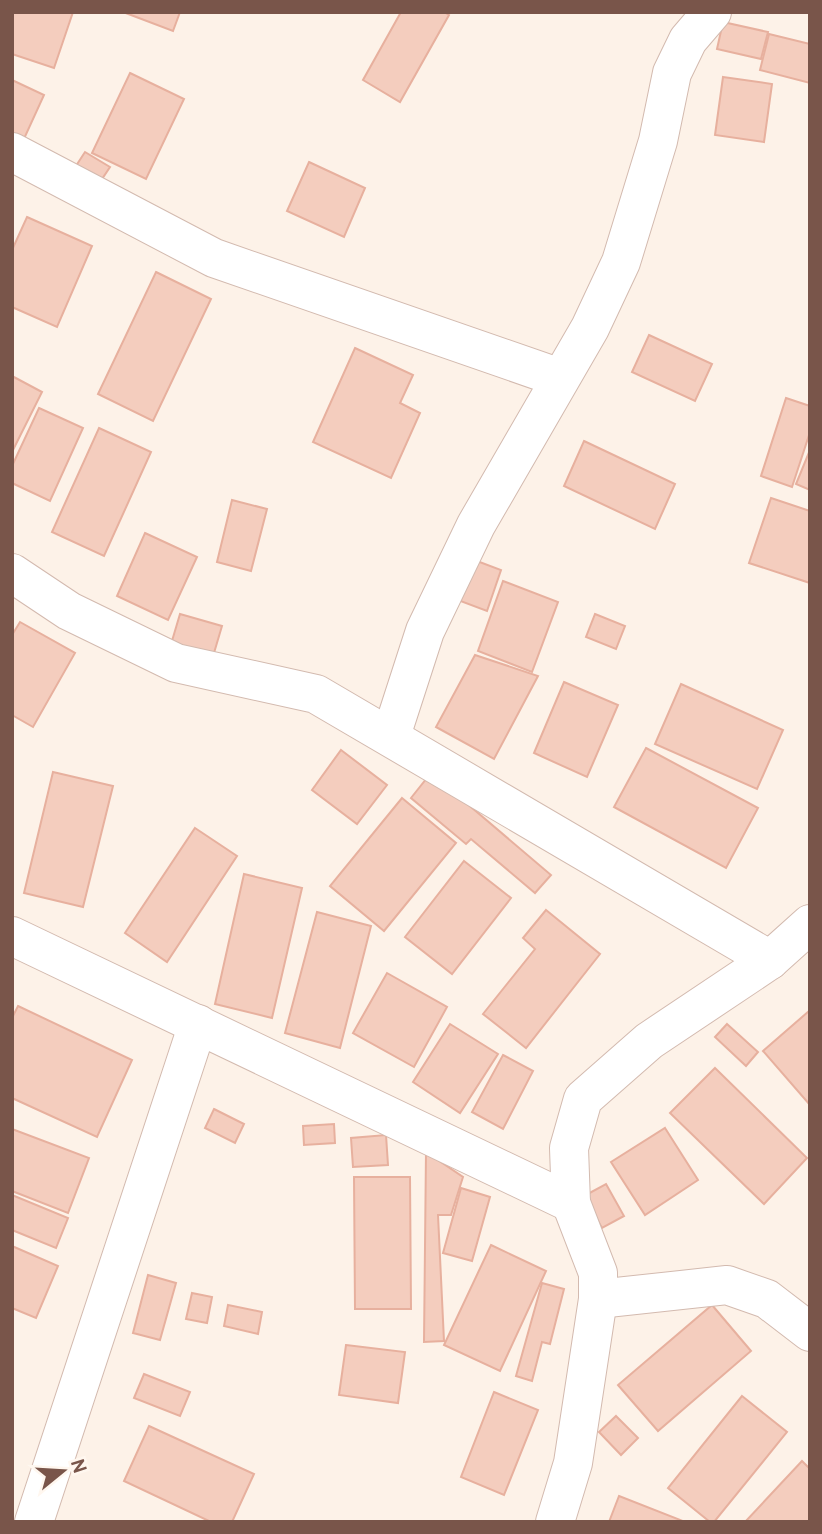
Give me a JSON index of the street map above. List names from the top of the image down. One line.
{"north":"right"}
